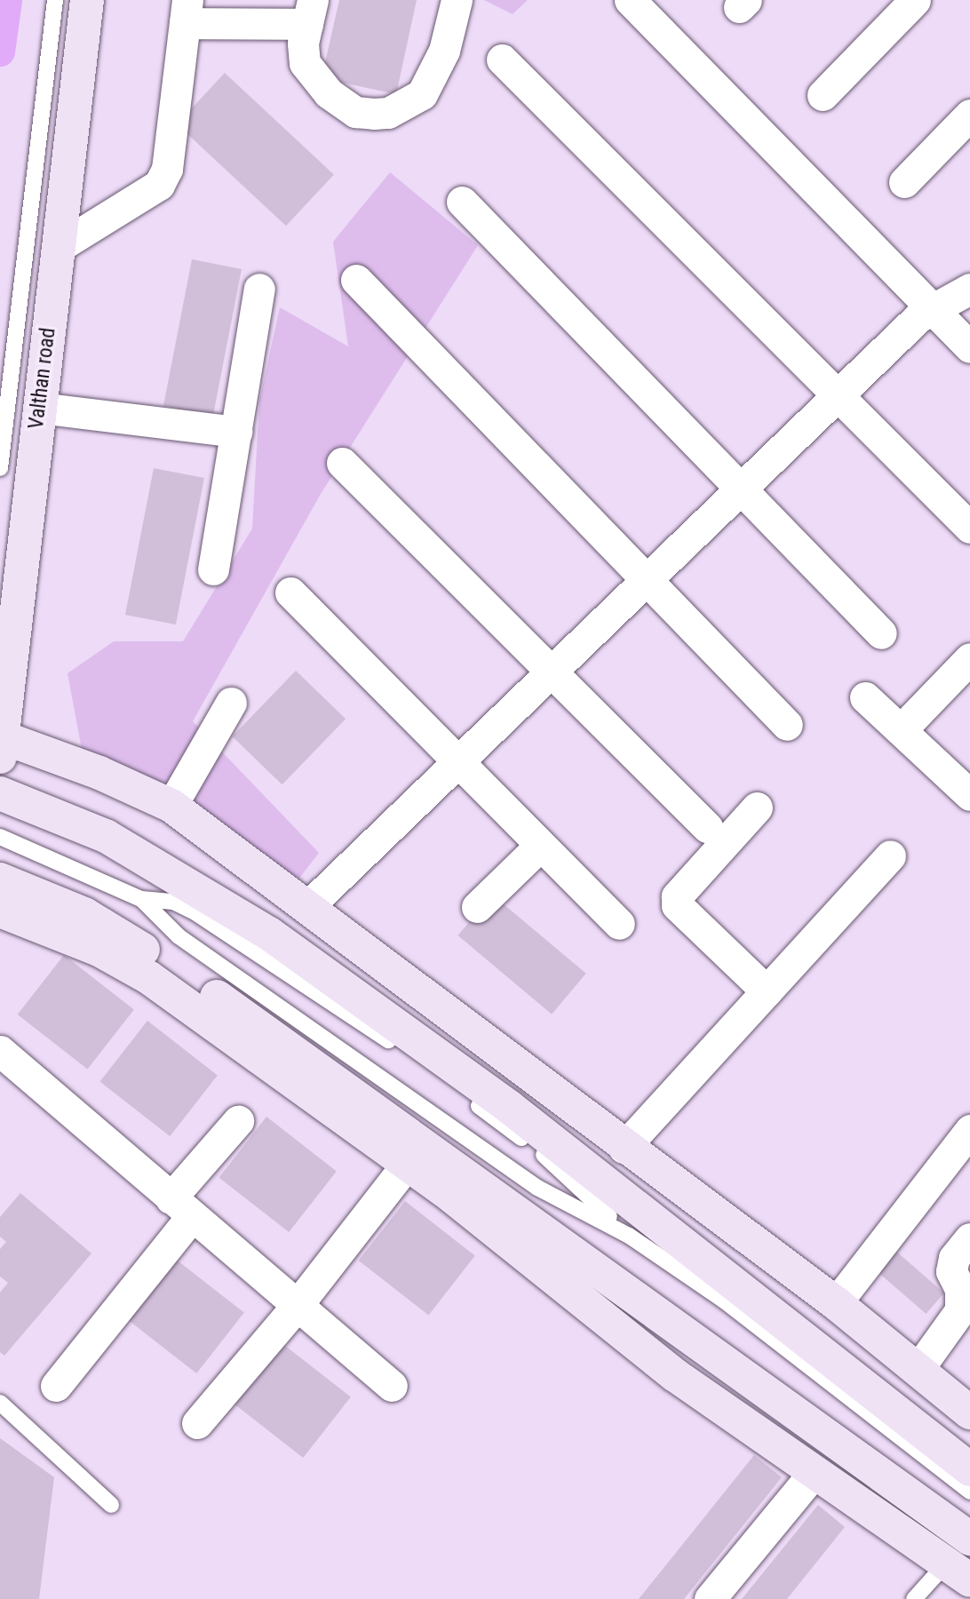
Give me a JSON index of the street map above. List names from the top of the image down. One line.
{"streets":{"main road":["Valthan road"]}}
